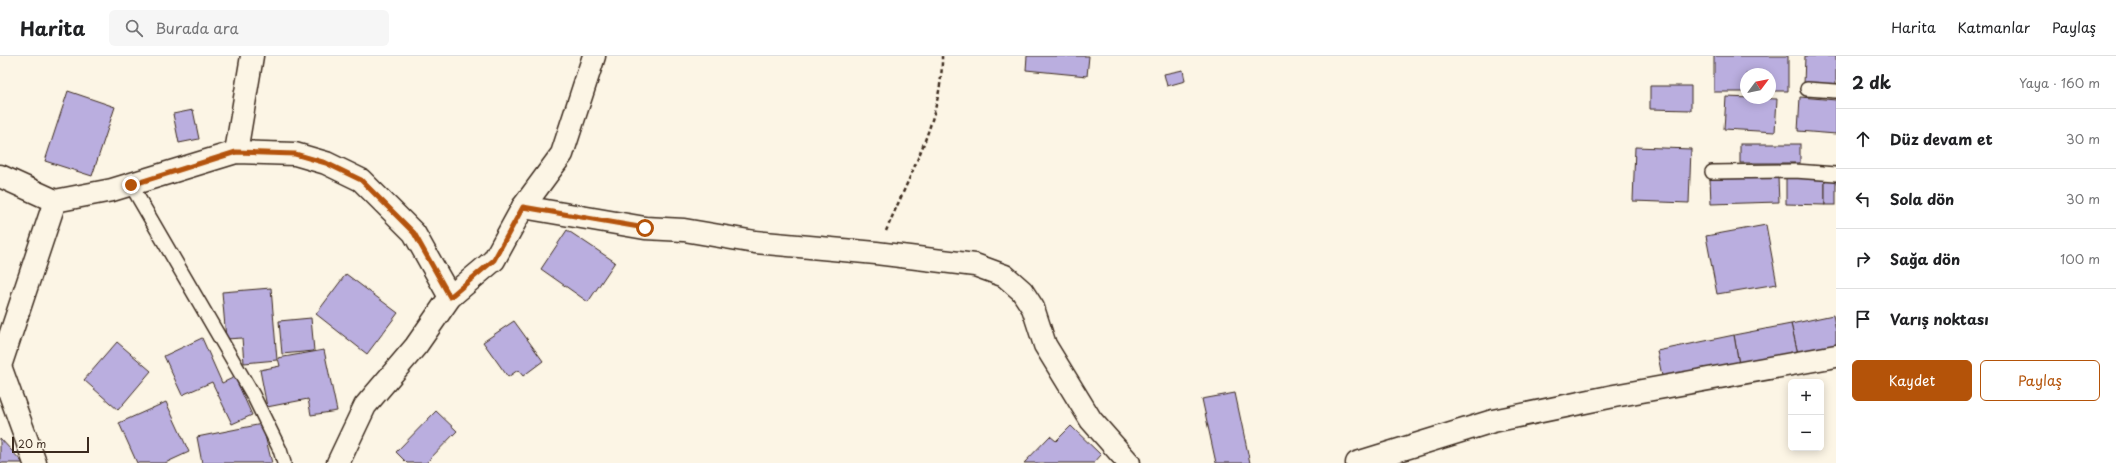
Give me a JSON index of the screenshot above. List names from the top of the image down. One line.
{"scale_bar":"20 m","north":"top right","page":{"header":"Harita","search":"Burada ara","nav":["Harita","Katmanlar","Paylaş"],"heading":["2 dk","Yaya · 160 m"],"list":[["Düz devam et","30 m"],["Sola dön","30 m"],["Sağa dön","100 m"],"Varış noktası"],"buttons":["Kaydet","Paylaş"],"map_buttons":["+","−"],"scale":"20 m"}}
